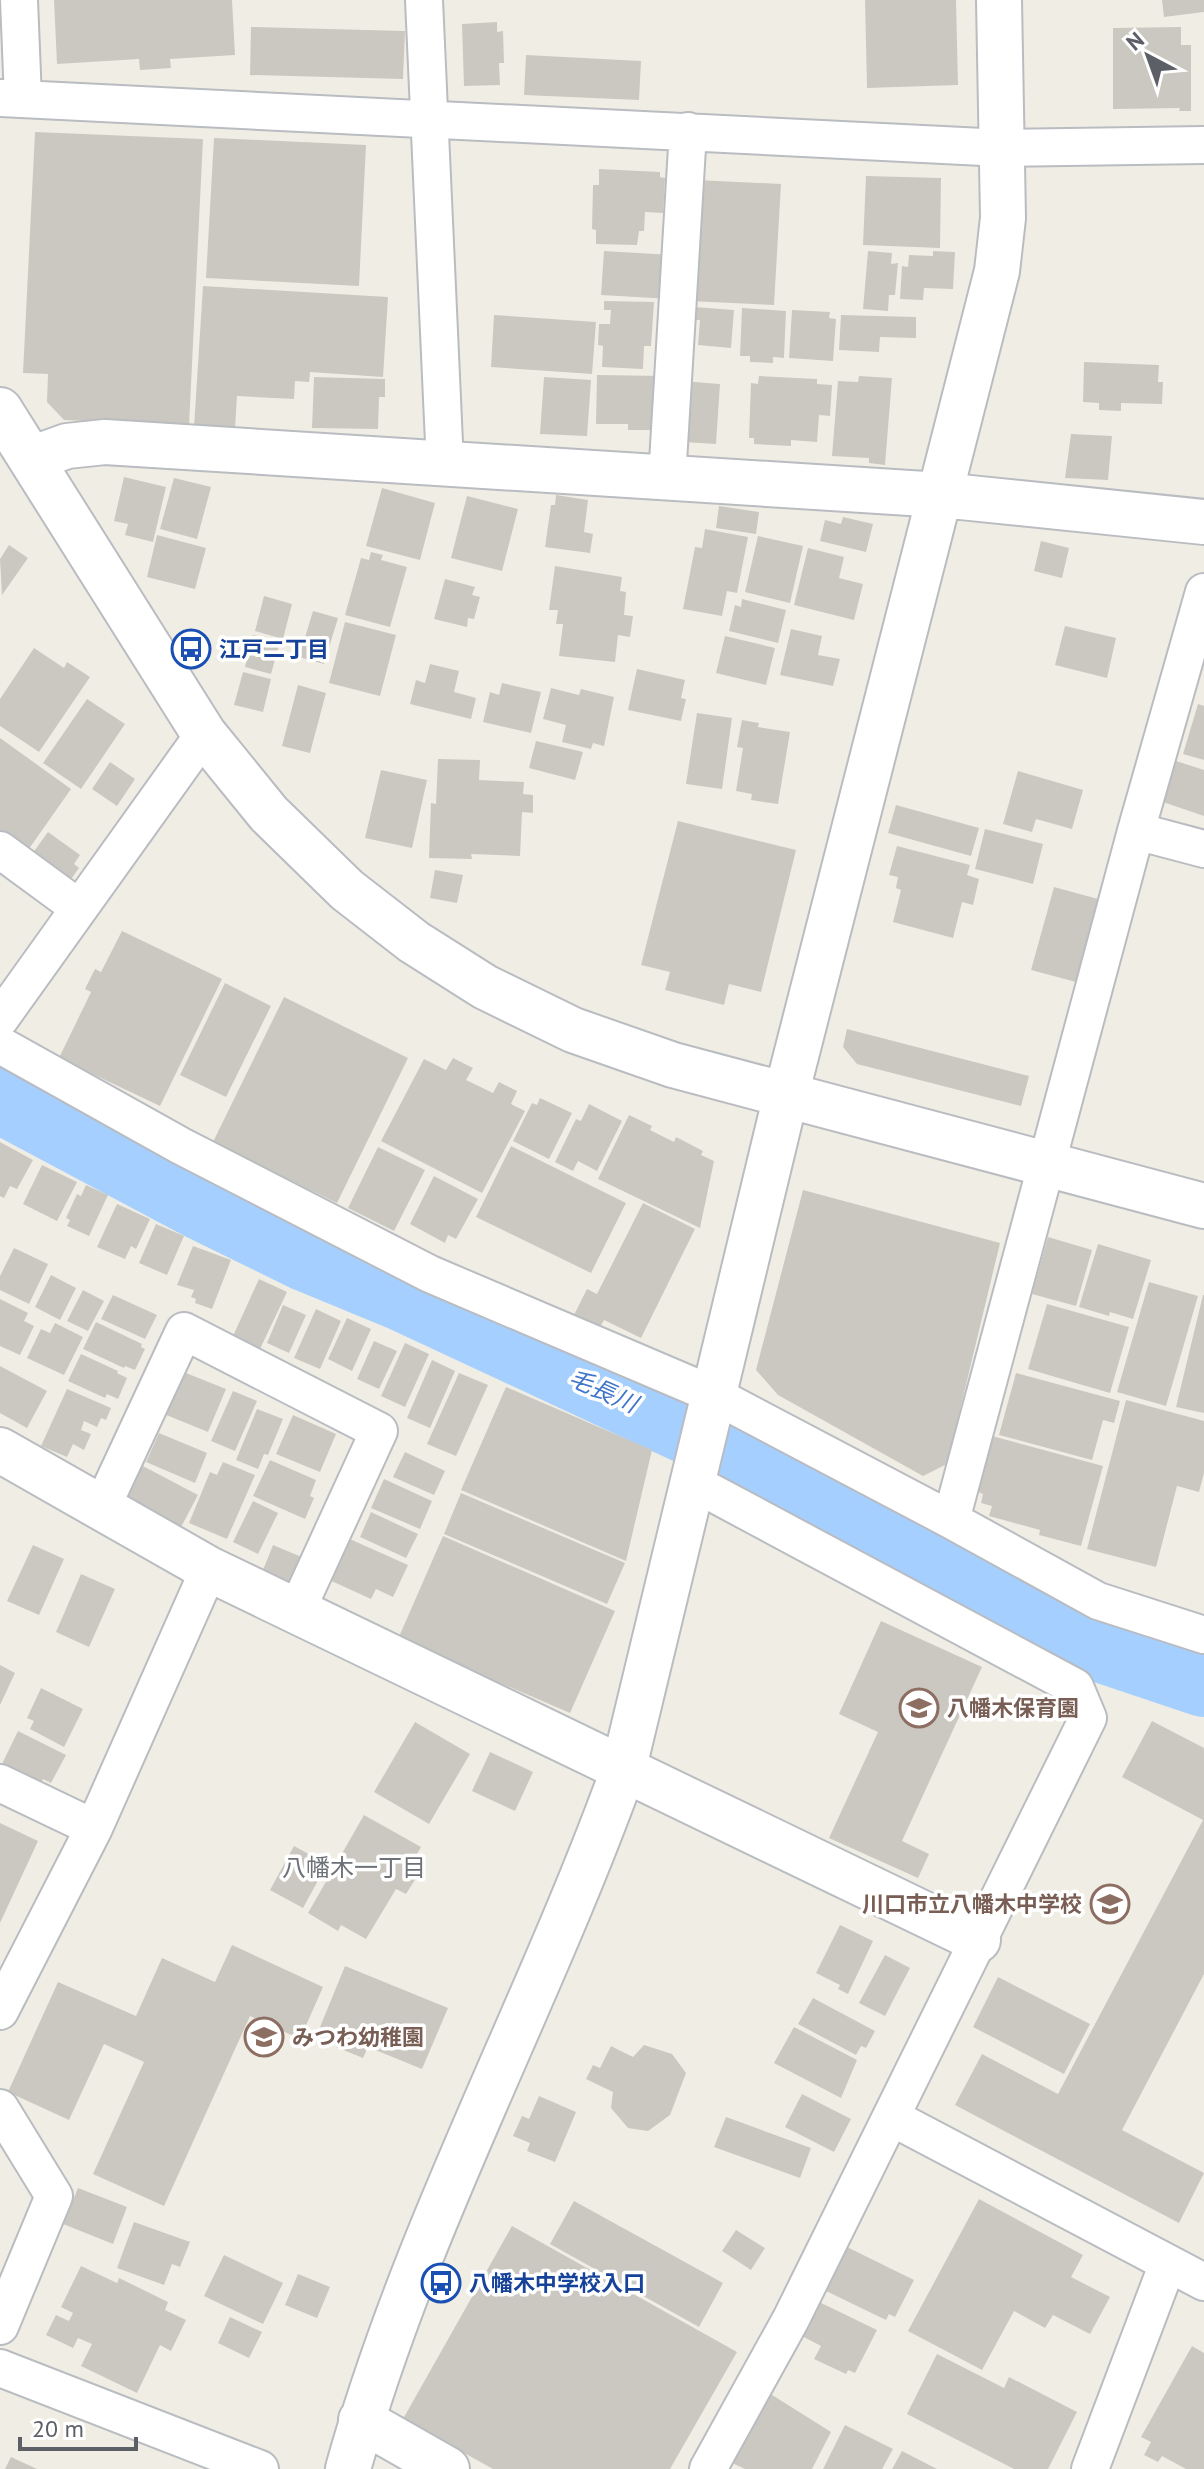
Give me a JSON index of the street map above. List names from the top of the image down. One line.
{"districts":["八幡木一丁目"],"water":["毛長川"],"places":{"bus stop":["江戸二丁目","八幡木中学校入口"],"school or university":["八幡木保育園","川口市立八幡木中学校","みつわ幼稚園"]},"scale_bar":"20 m","north":"top left"}
